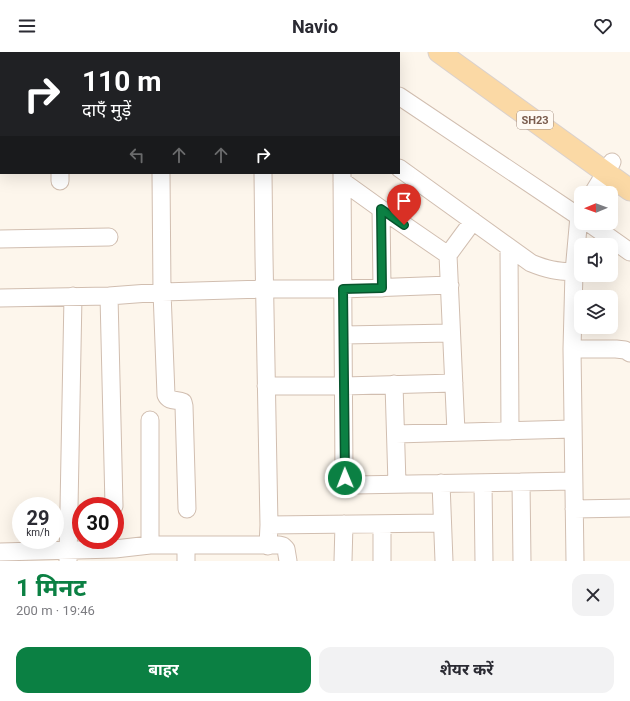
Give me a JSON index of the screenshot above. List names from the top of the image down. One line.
{"streets":{"main road":["SH23"]},"north":"left","page":{"header":"Navio","turn":["110 m","दाएँ मुड़ें"],"speed":"29 km/h","limit":"30","heading":["1 मिनट","200 m · 19:46"],"buttons":["बाहर","शेयर करें"]}}
